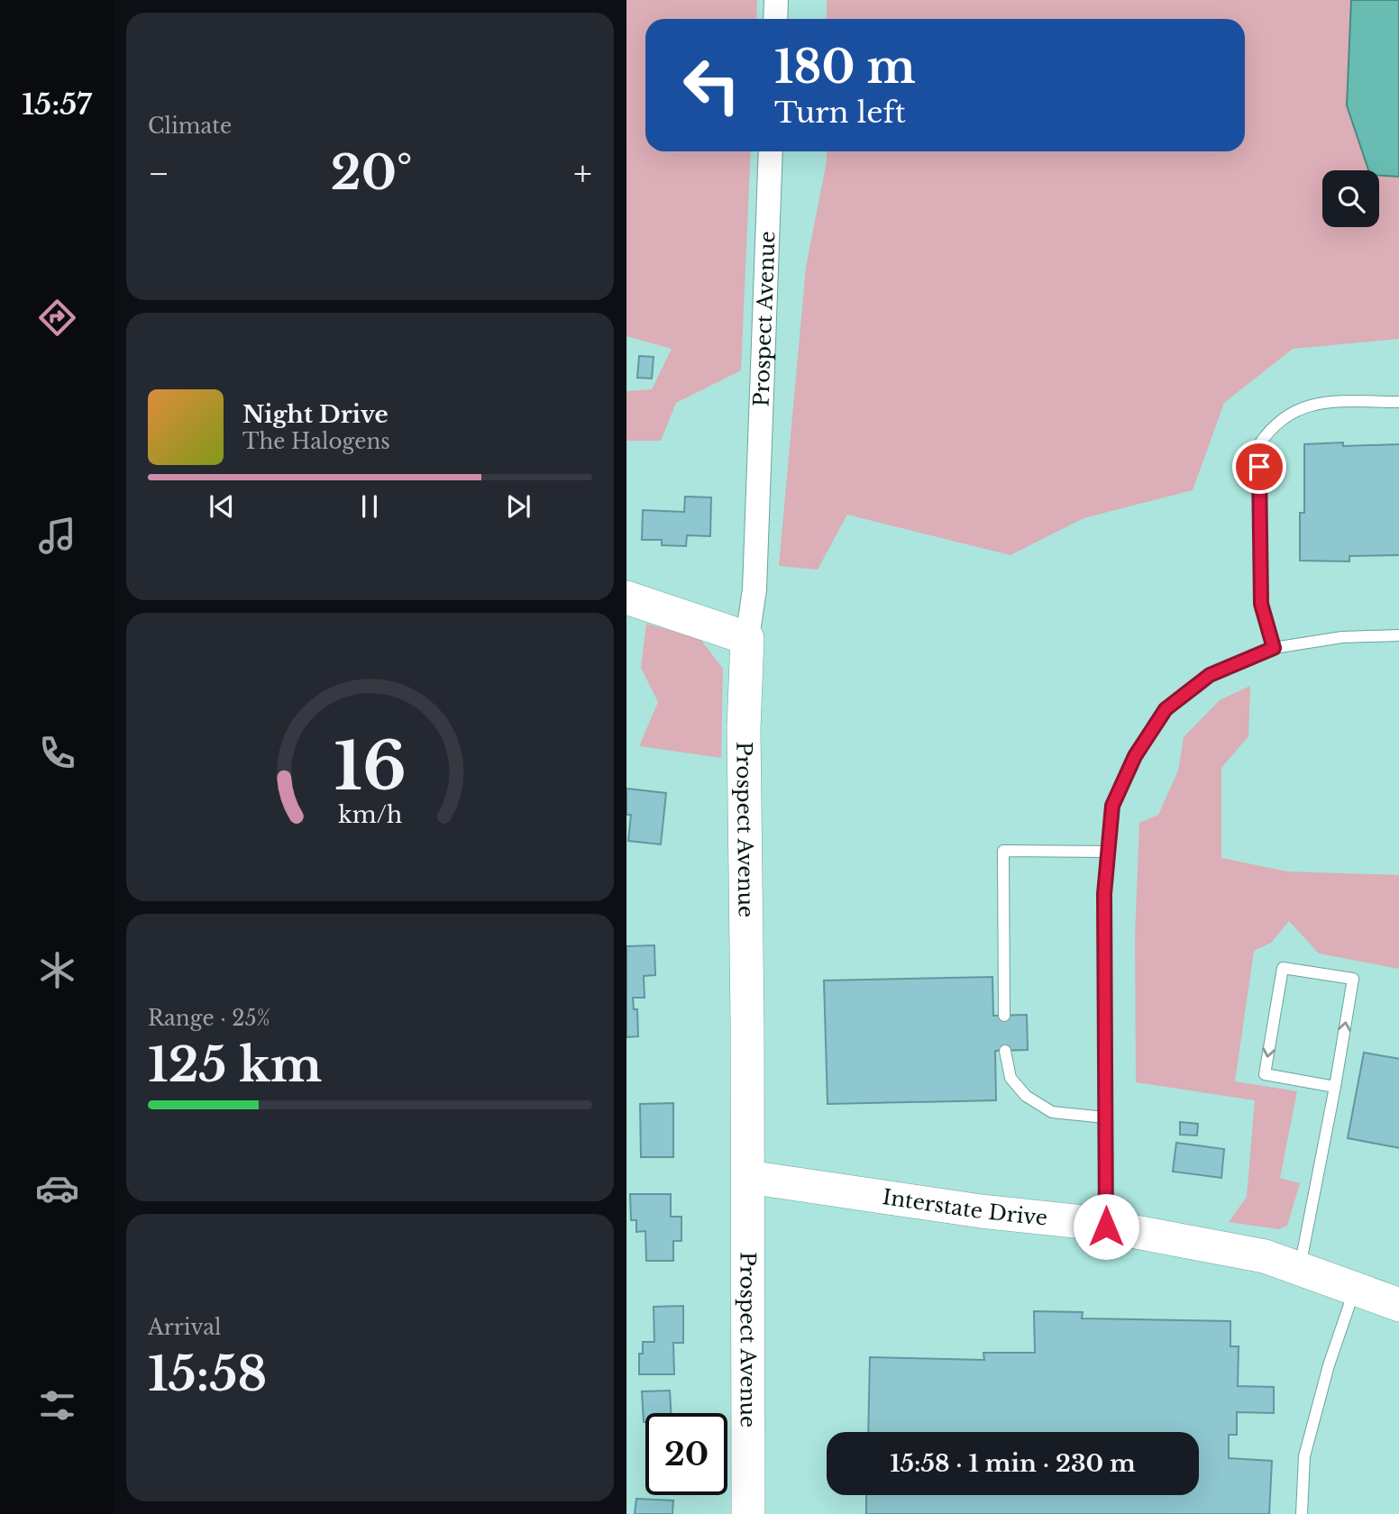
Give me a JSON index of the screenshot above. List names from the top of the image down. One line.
{"streets":{"street":["Prospect Avenue","Interstate Drive"]},"crossings":[["Prospect Avenue","Interstate Drive"]],"page":{"tabs":"15:57","tile":["Climate",["Range · 25%","125 km"],["Arrival","15:58"]],"turn":["180 m","Turn left"],"heat":["−","20°","+"],"song":["Night Drive","The Halogens"],"limit":"20","trip":"15:58 · 1 min · 230 m","gauge":["16","km/h"]}}
